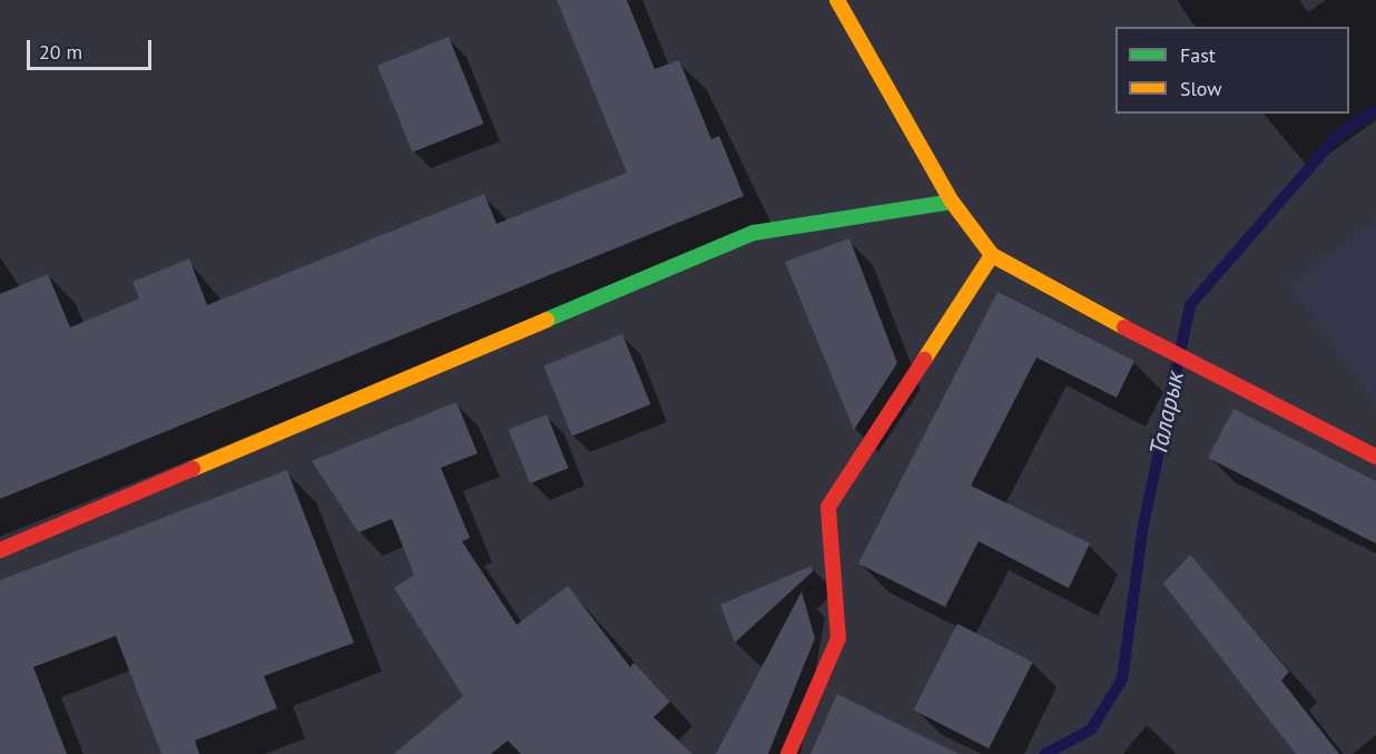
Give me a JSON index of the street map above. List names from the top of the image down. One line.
{"water":["Таларык"],"legend":["Fast","Slow"],"scale_bar":"20 m"}
